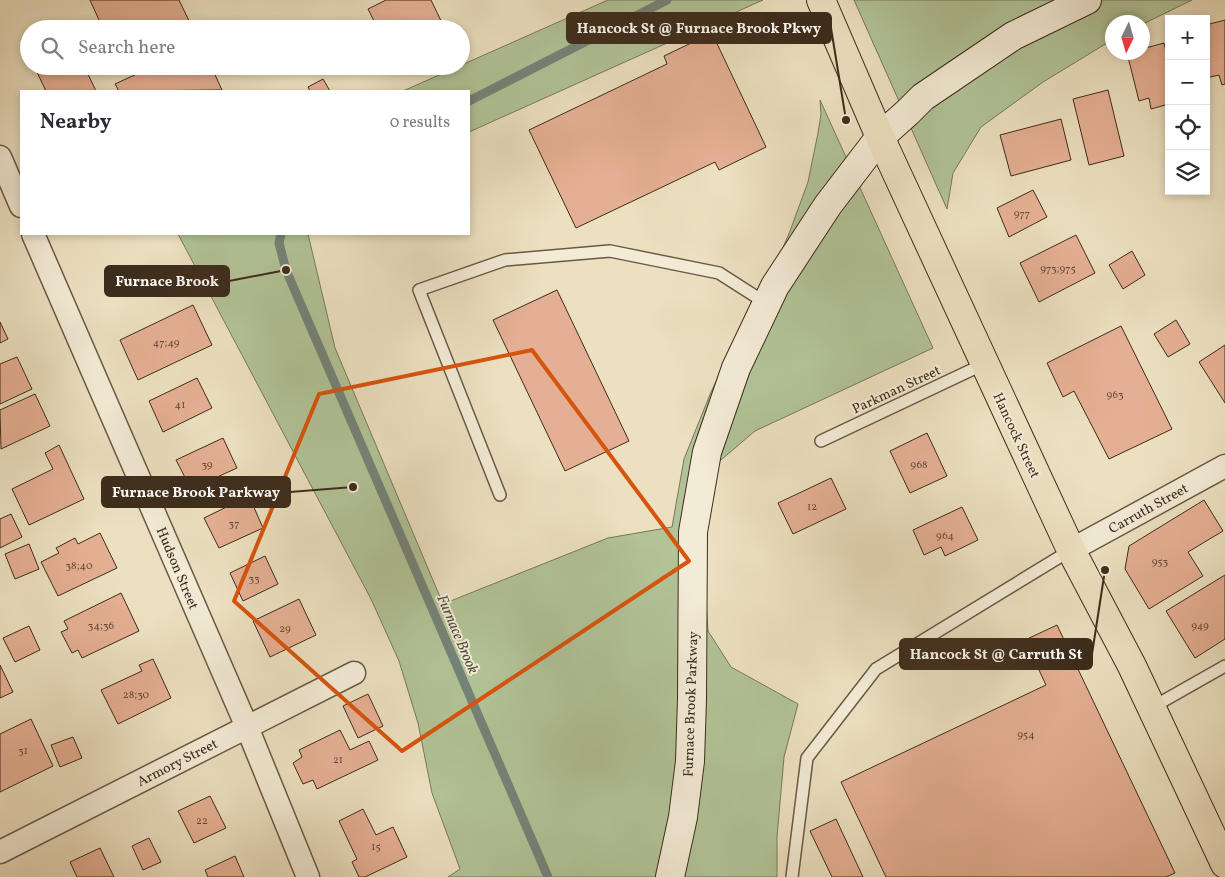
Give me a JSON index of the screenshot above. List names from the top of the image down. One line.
{"streets":{"main road":["Hancock Street","Furnace Brook Parkway"],"street":["Carruth Street","Hudson Street","Armory Street"],"lane":["Parkman Street"]},"crossings":[["Parkman Street","Hancock Street"],["Hancock Street","Carruth Street"],["Hancock Street","Furnace Brook Parkway"],["Hudson Street","Armory Street"]],"water":["Furnace Brook"],"places":["Hancock St @ Furnace Brook Pkwy","Furnace Brook","Furnace Brook Parkway","Hancock St @ Carruth St"],"house_numbers":["977","973;975","47;49","963","41","39","968","12","37","964","953","38;40","33","34;36","949","29","28;30","954","31","21","22","15"],"north":"bottom","page":{"map_buttons":["+","−"],"search":"Search here","heading":["Nearby","0 results"]}}
